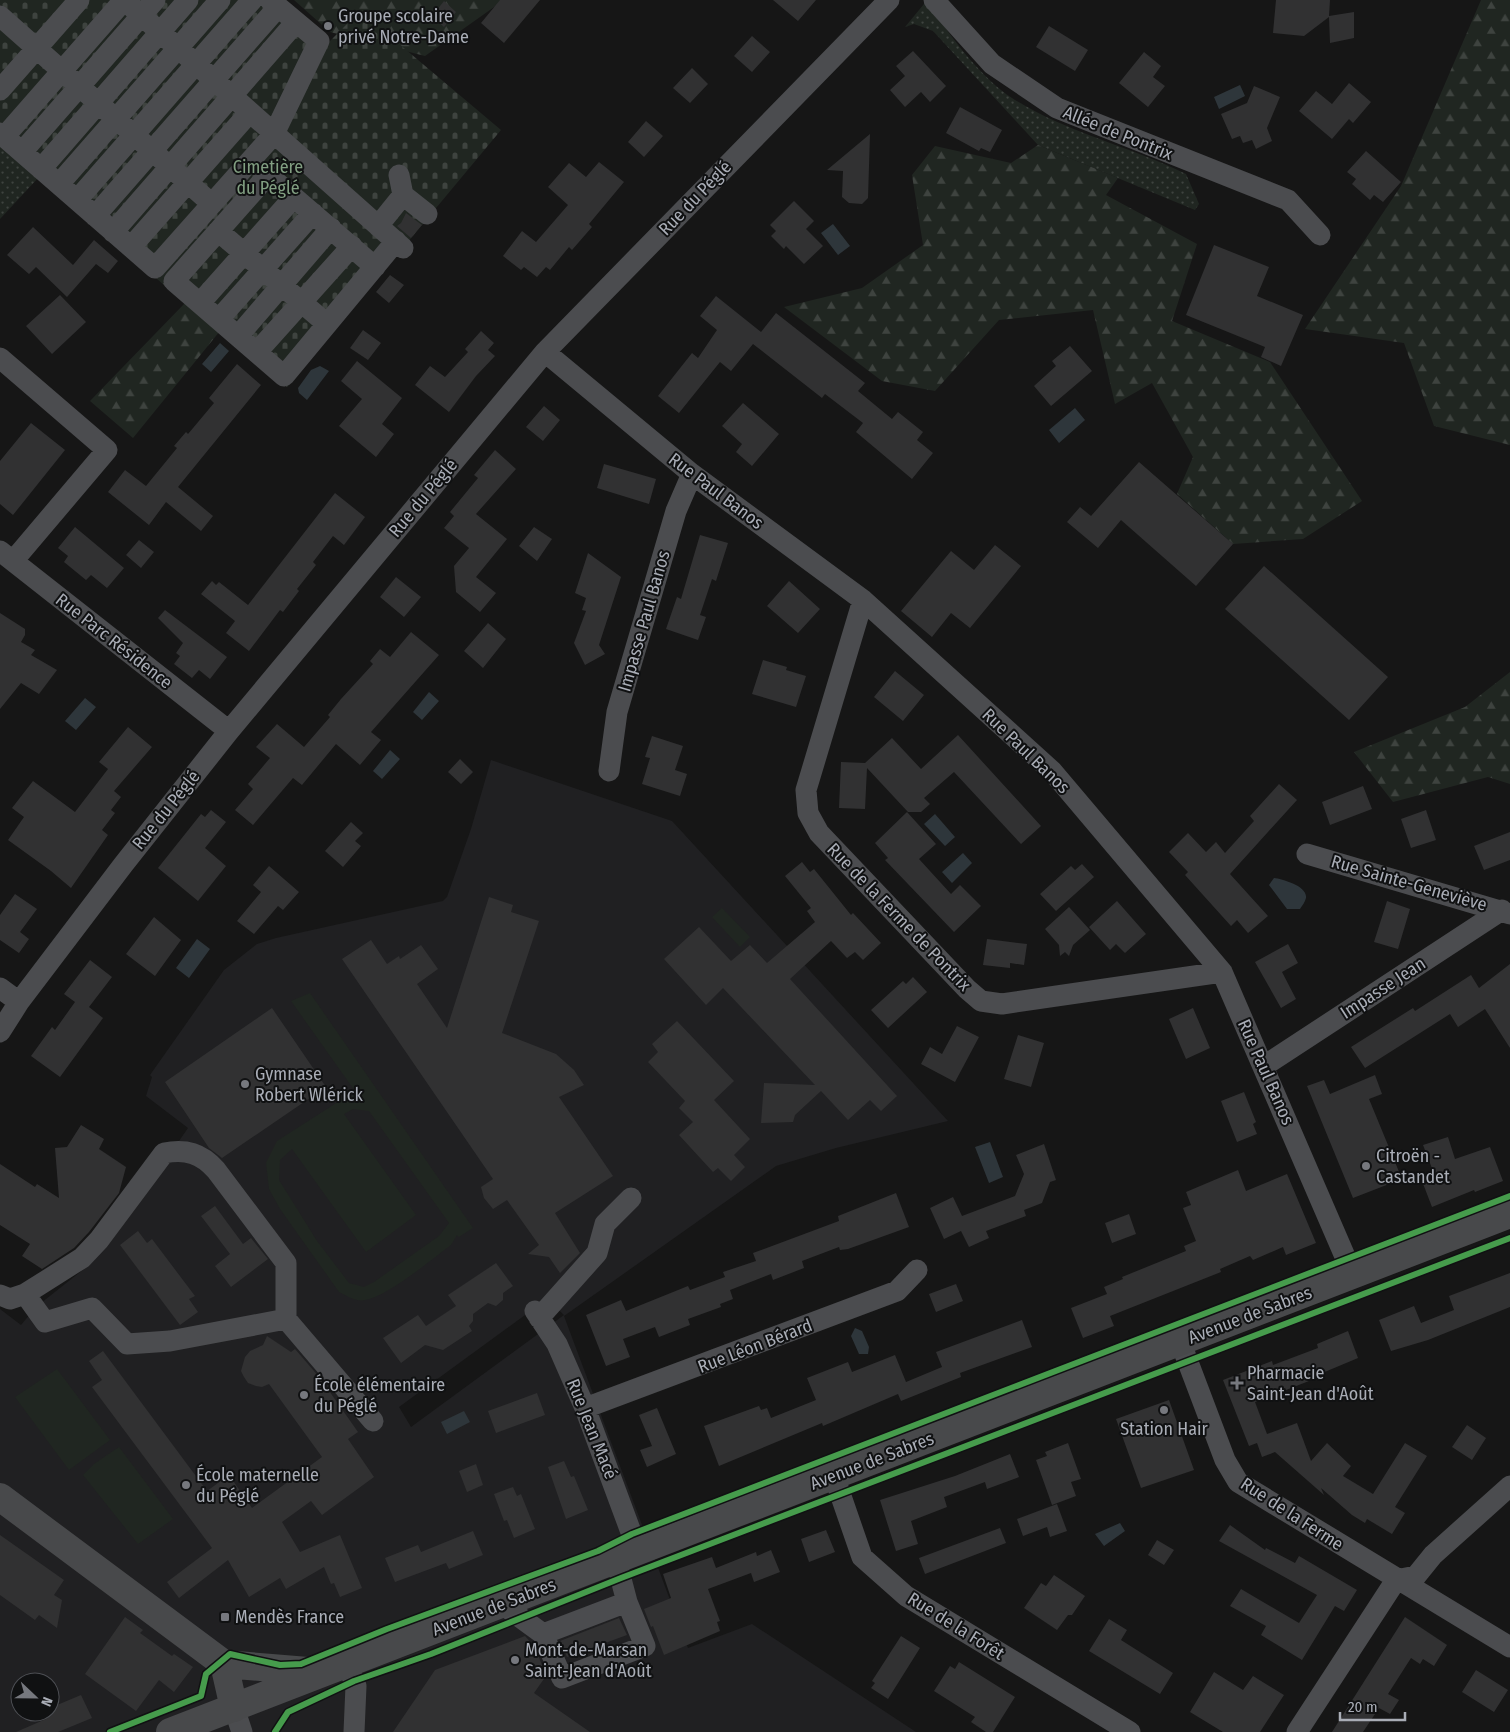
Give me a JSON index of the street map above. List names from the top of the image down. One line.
{"streets":{"main road":["Avenue de Sabres"],"street":["Allée de Pontrix","Rue du Péglé","Rue Paul Banos","Impasse Paul Banos","Rue Parc Résidence","Rue Sainte-Geneviève","Rue de la Ferme de Pontrix","Impasse Jean","Rue Léon Bérard","Rue Jean Macé","Rue de la Ferme","Rue de la Forêt"]},"crossings":[["Rue du Péglé","Rue Paul Banos"],["Rue du Péglé","Rue Parc Résidence"],["Rue Paul Banos","Impasse Paul Banos"],["Rue Paul Banos","Rue de la Ferme de Pontrix"],["Rue Paul Banos","Impasse Jean"],["Rue Paul Banos","Avenue de Sabres"],["Rue Sainte-Geneviève","Impasse Jean"],["Avenue de Sabres","Rue Jean Macé"],["Avenue de Sabres","Rue de la Ferme"],["Avenue de Sabres","Rue de la Forêt"],["Rue Léon Bérard","Rue Jean Macé"]],"parks":["Cimetière du Péglé"],"places":{"other":["Groupe scolaire privé Notre-Dame","Gymnase Robert Wlérick","Citroën - Castandet","École élémentaire du Péglé","Station Hair","École maternelle du Péglé","Mont-de-Marsan Saint-Jean d'Août"],"health":["Pharmacie Saint-Jean d'Août"],"transit":["Mendès France"]},"scale_bar":"20 m","north":"right"}
